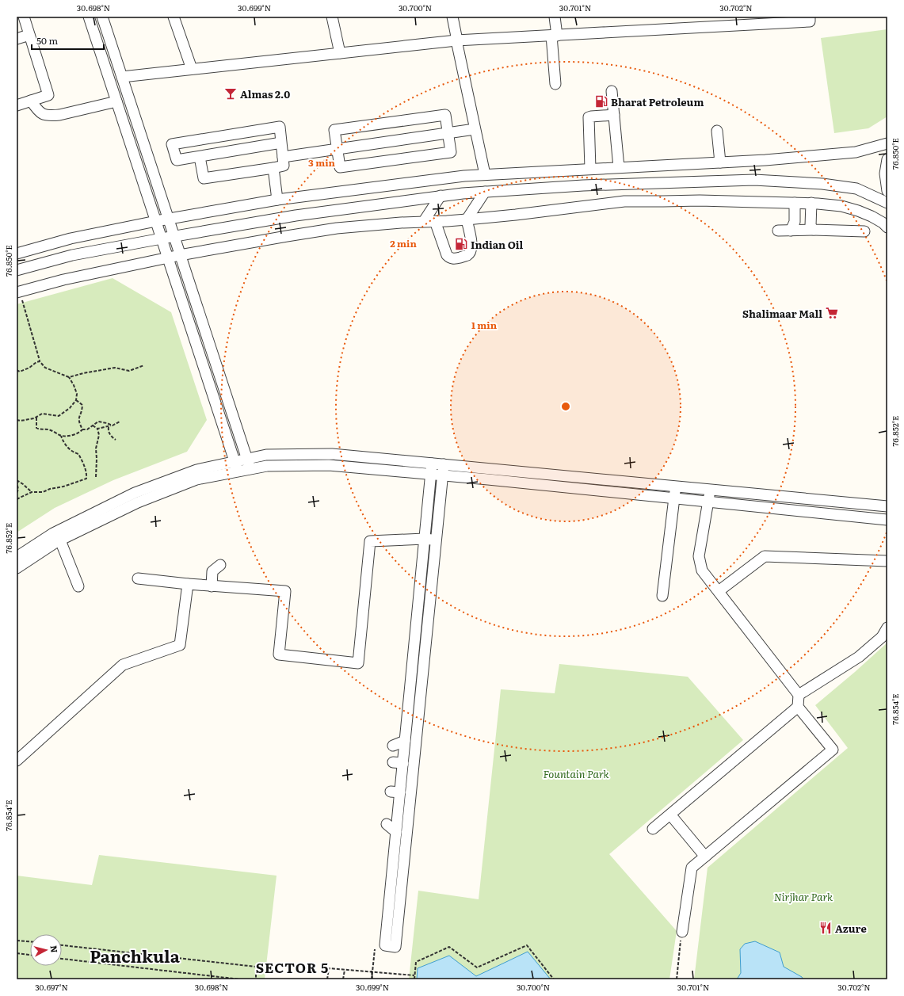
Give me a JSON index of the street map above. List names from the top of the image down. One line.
{"districts":["Panchkula","SECTOR 5"],"parks":["Fountain Park","Nirjhar Park"],"places":{"bar":["Almas 2.0"],"fuel station":["Bharat Petroleum","Indian Oil"],"supermarket":["Shalimaar Mall"],"restaurant":["Azure"]},"scale_bar":"50 m","north":"right","coordinates":["30.698°N","30.699°N","30.700°N","30.701°N","30.702°N","76.850°E","76.852°E","76.854°E","30.697°N"],"rings":["3 min","2 min","1 min"]}
